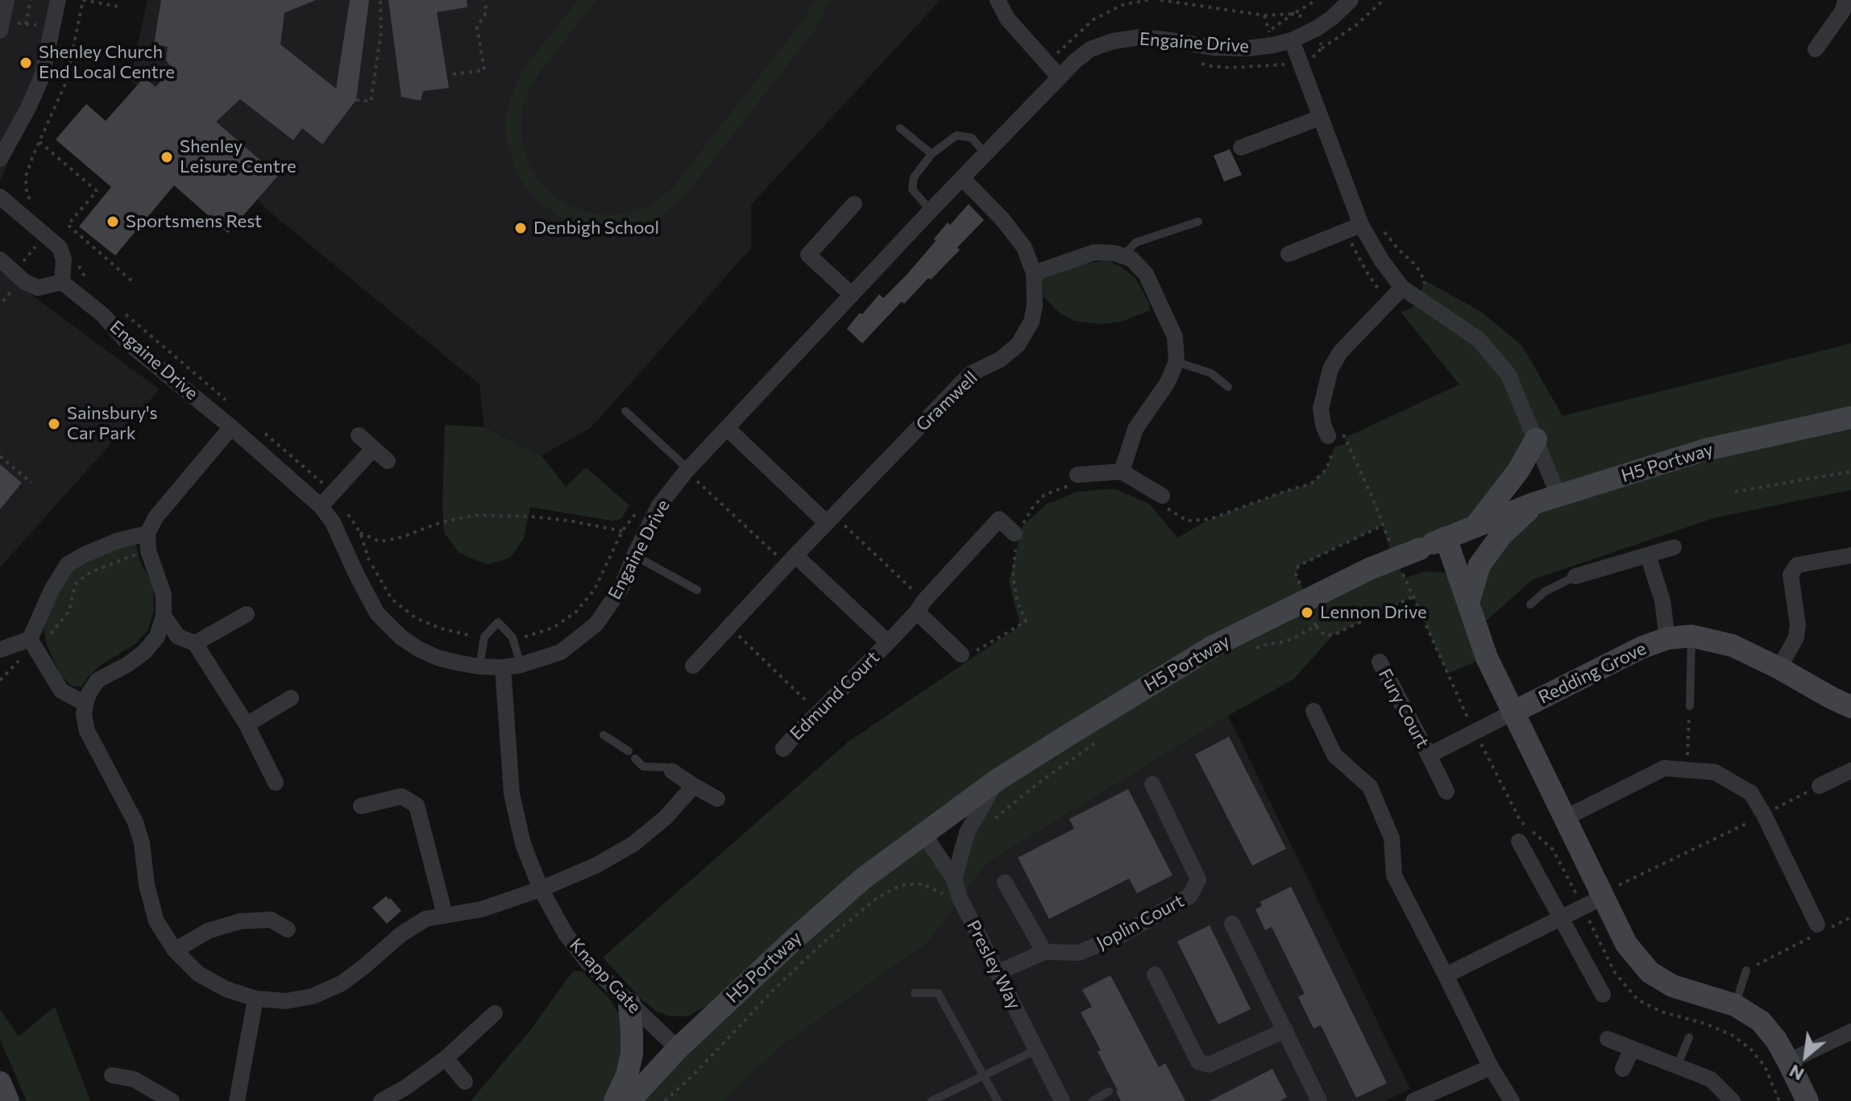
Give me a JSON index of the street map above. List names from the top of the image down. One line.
{"streets":{"street":["Engaine Drive","Gramwell","H5 Portway","Redding Grove","Edmund Court","Fury Court","Joplin Court","Presley Way","Knapp Gate"]},"crossings":[["Engaine Drive","Gramwell"],["Engaine Drive","Knapp Gate"],["Gramwell","Edmund Court"],["H5 Portway","Presley Way"],["H5 Portway","Knapp Gate"],["Redding Grove","Fury Court"],["Joplin Court","Presley Way"]],"places":["Shenley Church End Local Centre","Shenley Leisure Centre","Sportsmens Rest","Denbigh School","Sainsbury's Car Park","Lennon Drive"],"north":"bottom left"}
